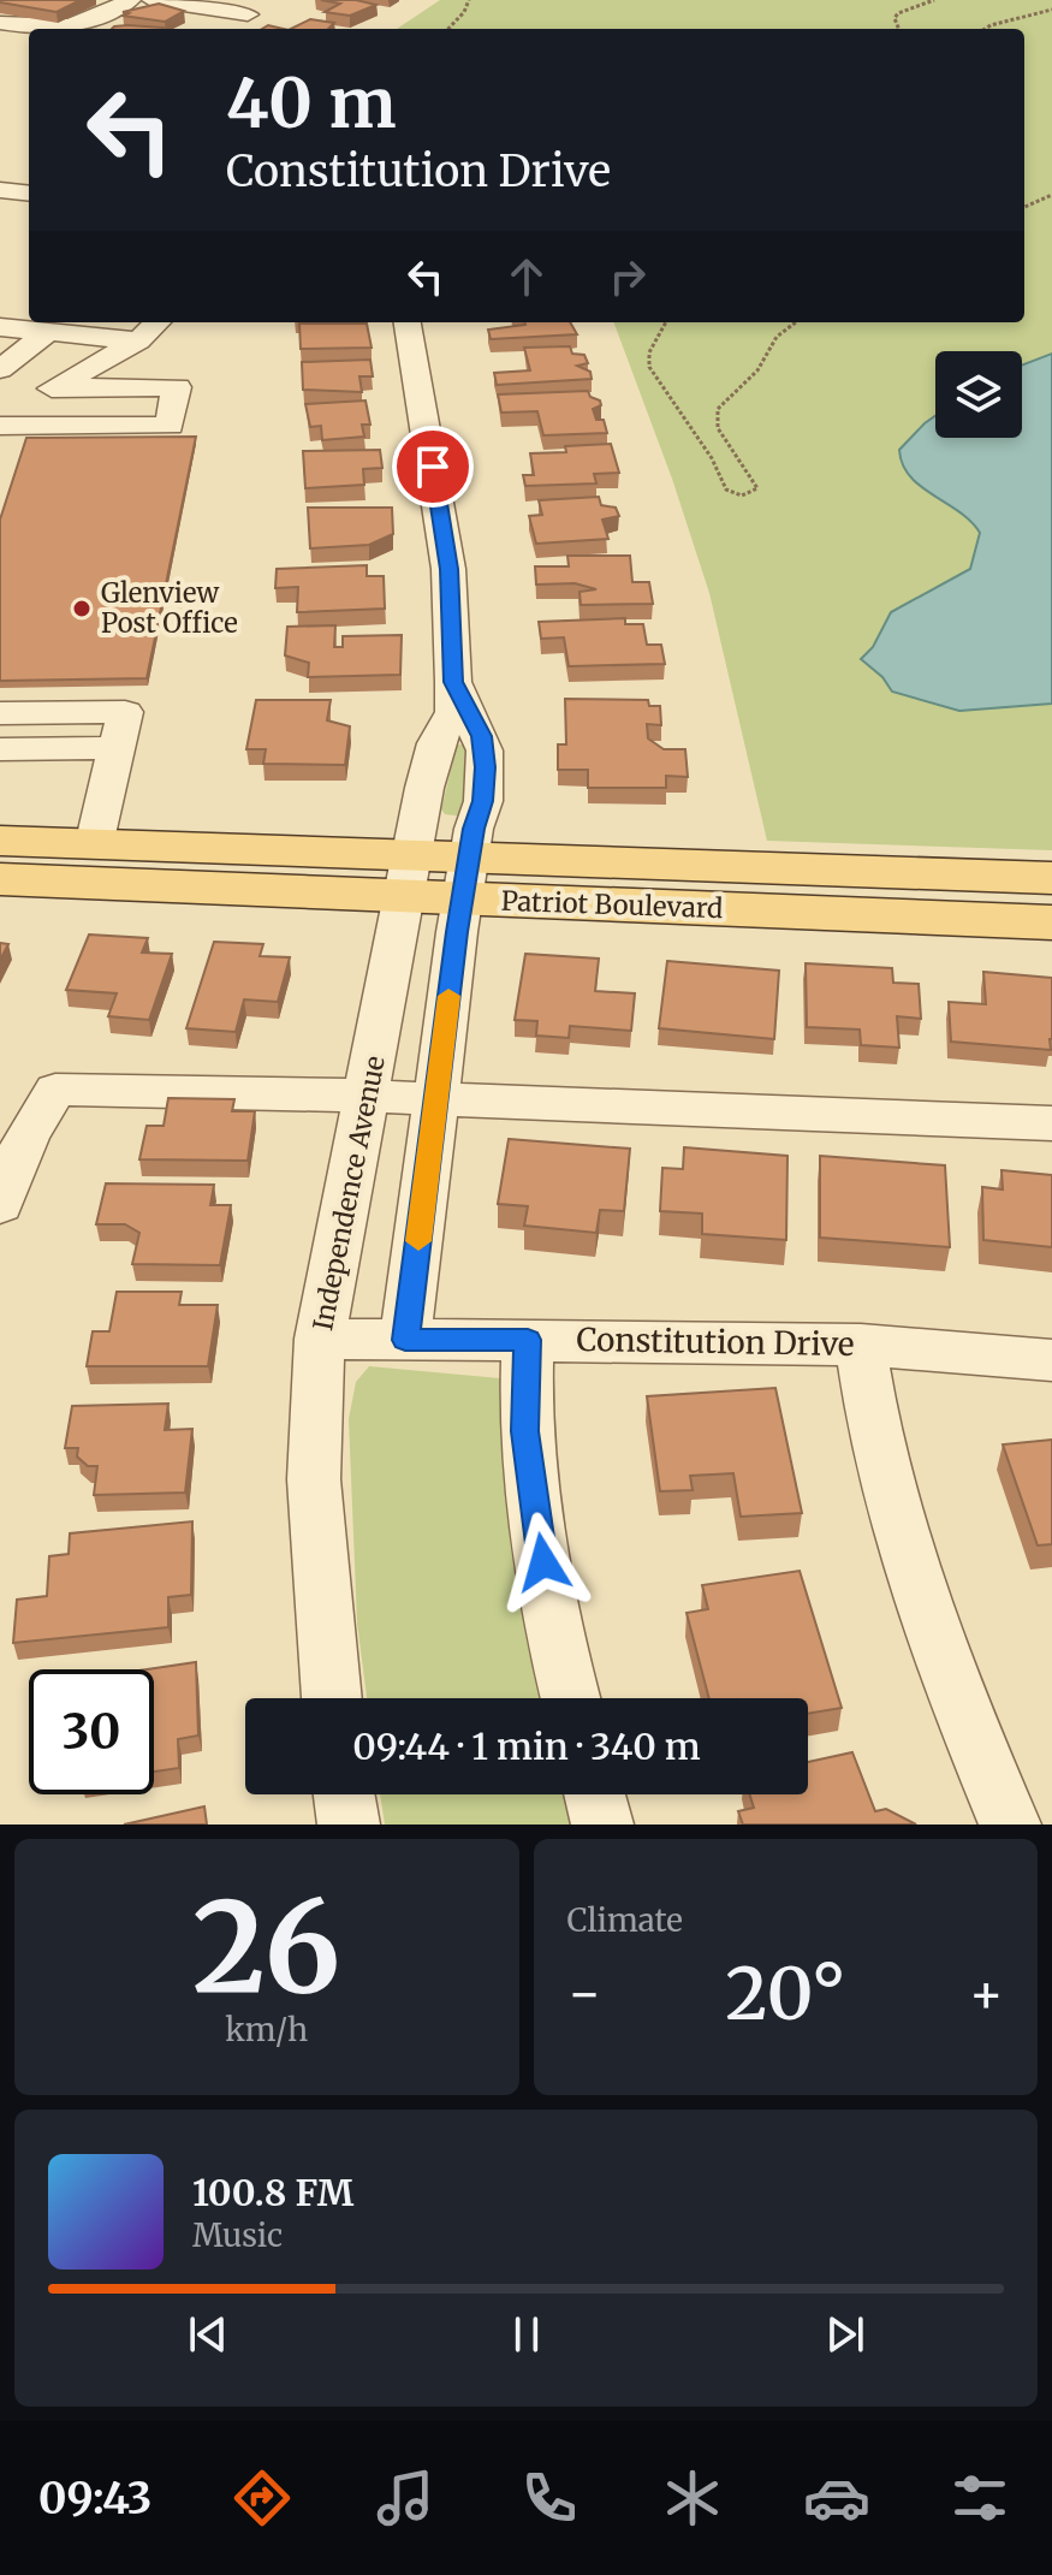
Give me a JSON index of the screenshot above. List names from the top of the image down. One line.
{"streets":{"main road":["Patriot Boulevard"],"street":["Independence Avenue","Constitution Drive"]},"crossings":[["Patriot Boulevard","Independence Avenue"],["Independence Avenue","Constitution Drive"]],"places":["Glenview Post Office"],"page":{"turn":["40 m","Constitution Drive"],"limit":"30","trip":"09:44 · 1 min · 340 m","tile":[["26","km/h"],"Climate"],"heat":["−","20°","+"],"song":["100.8 FM","Music"],"tabs":"09:43"}}
